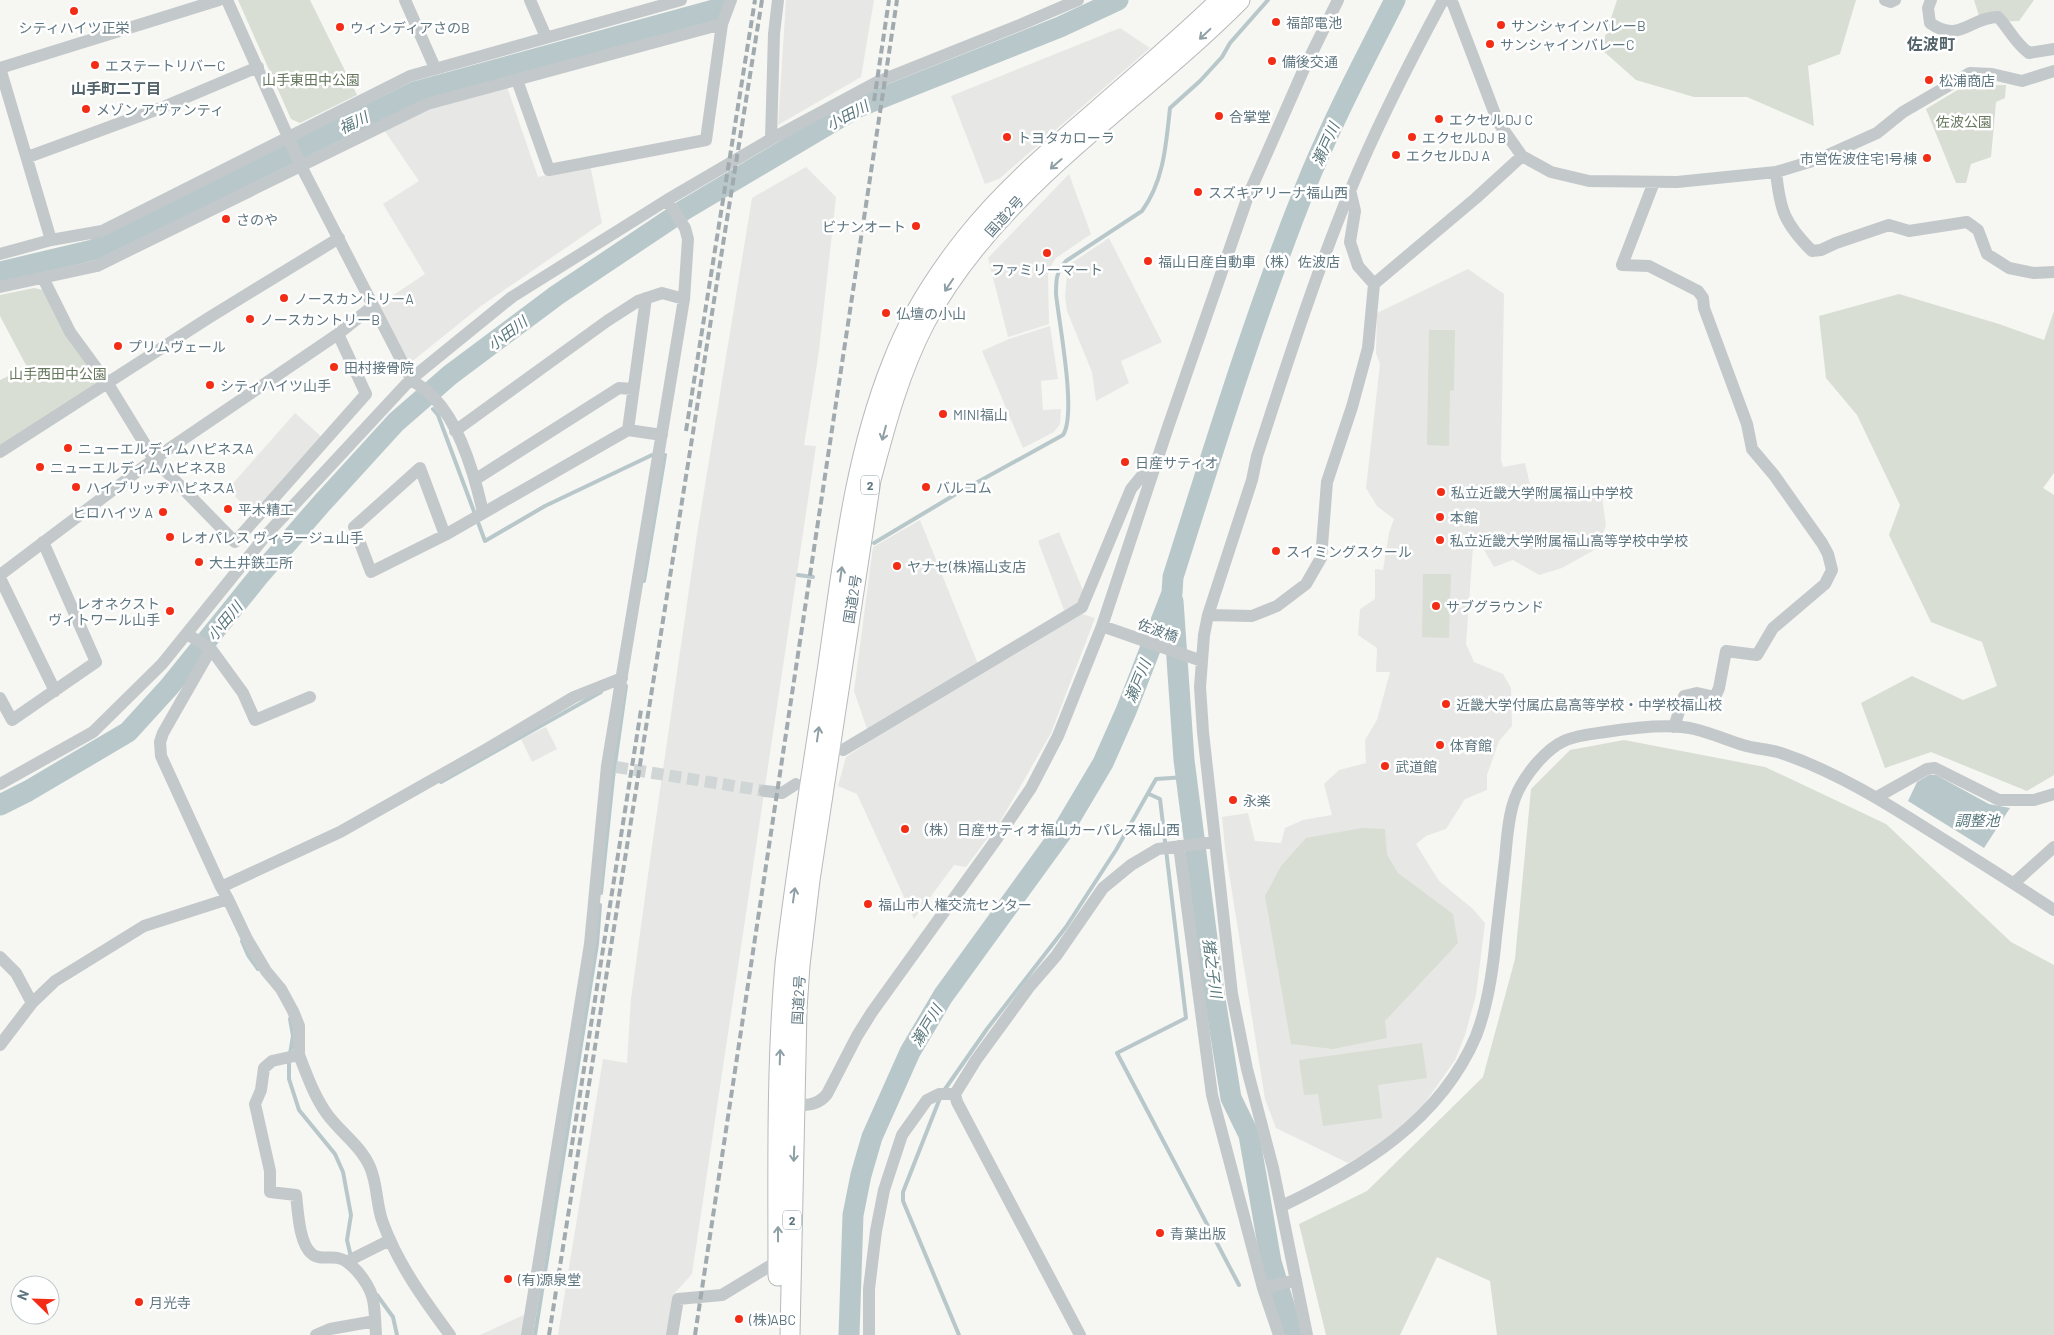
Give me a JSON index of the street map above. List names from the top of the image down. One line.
{"streets":{"highway":["国道2号","2"],"street":["佐波橋"]},"districts":["佐波町","山手町二丁目"],"water":["小田川","福川","瀬戸川","調整池","猪之子川"],"parks":["山手東田中公園","佐波公園","山手西田中公園"],"places":["シティハイツ正栄","福部電池","サンシャインバレーB","ウィンディアさのB","サンシャインバレーC","備後交通","エステートリバーC","松浦商店","メゾン アヴァンティ","合掌堂","エクセルDJ C","トヨタカローラ","エクセルDJ B","エクセルDJ A","市営佐波住宅1号棟","スズキアリーナ福山西","さのや","ビナンオート","ファミリーマート","福山日産自動車（株）佐波店","ノースカントリーA","仏壇の小山","ノースカントリーB","プリムヴェール","田村接骨院","シティハイツ山手","MINI福山","ニューエルディムハピネスA","日産サティオ","ニューエルディムハピネスB","ハイブリッヂハピネスA","バルコム","私立近畿大学附属福山中学校","平木精工","ヒロハイツ A","本館","レオパレス ヴィラージュ山手","私立近畿大学附属福山高等学校中学校","スイミングスクール","大土井鉄工所","ヤナセ(株)福山支店","サブグラウンド","レオネクスト ヴィトワール山手","近畿大学付属広島高等学校・中学校福山校","体育館","武道館","永楽","（株）日産サティオ福山カーパレス福山西","福山市人権交流センター","青葉出版","(有)源泉堂","月光寺","(株)ABC"],"north":"top left"}
